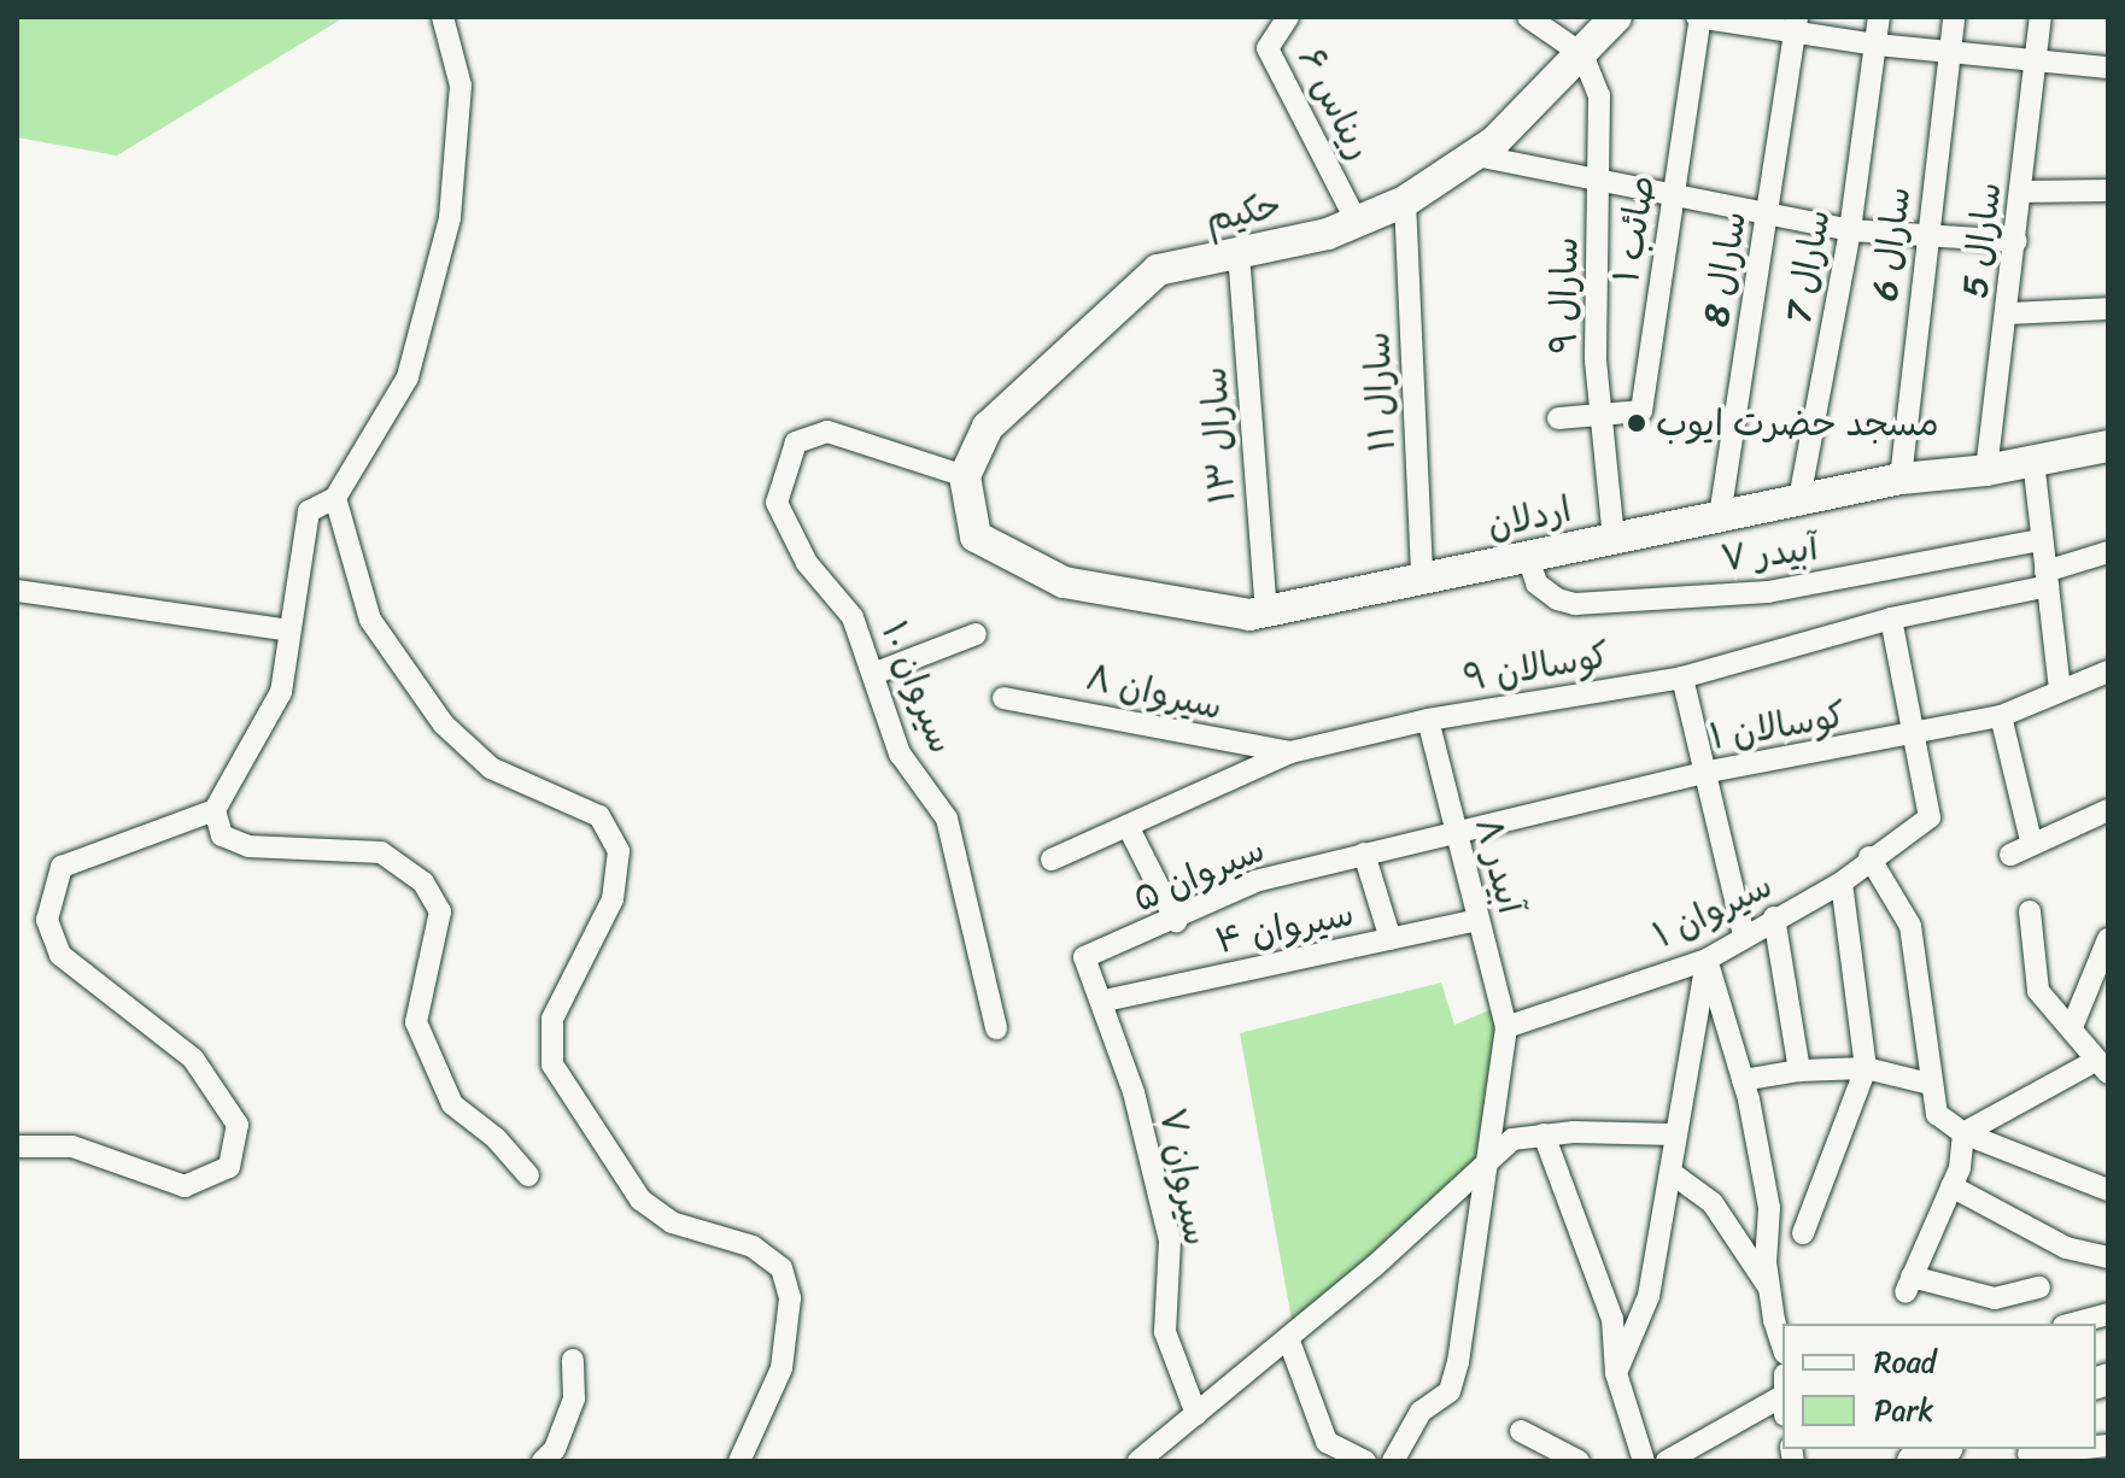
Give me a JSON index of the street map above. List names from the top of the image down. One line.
{"streets":{"street":["ریناس ۶","حکیم","صائب ۱","سارال 5","سارال 6","سارال 7","سارال 8","سارال ۹","سارال ۱۱","سارال ۱۳","اردلان","آبیدر ۷","کوسالان ۹","سیروان ۱۰","سیروان ۸","کوسالان ۱","آبیدر ۸","سیروان ۵","سیروان ۱","سیروان ۴","سیروان ۷"]},"crossings":[["ریناس ۶","حکیم"],["حکیم","سارال ۹"],["حکیم","سارال ۱۱"],["حکیم","سارال ۱۳"],["حکیم","اردلان"],["حکیم","سیروان ۱۰"],["صائب ۱","سارال ۹"],["سارال 5","اردلان"],["سارال 6","اردلان"],["سارال 7","اردلان"],["سارال 8","اردلان"],["سارال ۹","اردلان"],["سارال ۱۱","اردلان"],["سارال ۱۳","اردلان"],["اردلان","آبیدر ۷"],["اردلان","سیروان ۱۰"],["کوسالان ۹","سیروان ۸"],["کوسالان ۹","آبیدر ۸"],["کوسالان ۱","آبیدر ۸"],["کوسالان ۱","سیروان ۵"],["کوسالان ۱","سیروان ۱"],["آبیدر ۸","سیروان ۵"],["آبیدر ۸","سیروان ۱"],["آبیدر ۸","سیروان ۴"],["سیروان ۵","سیروان ۷"],["سیروان ۴","سیروان ۷"]],"places":["مسجد حضرت ایوب"],"legend":["Road","Park"]}
